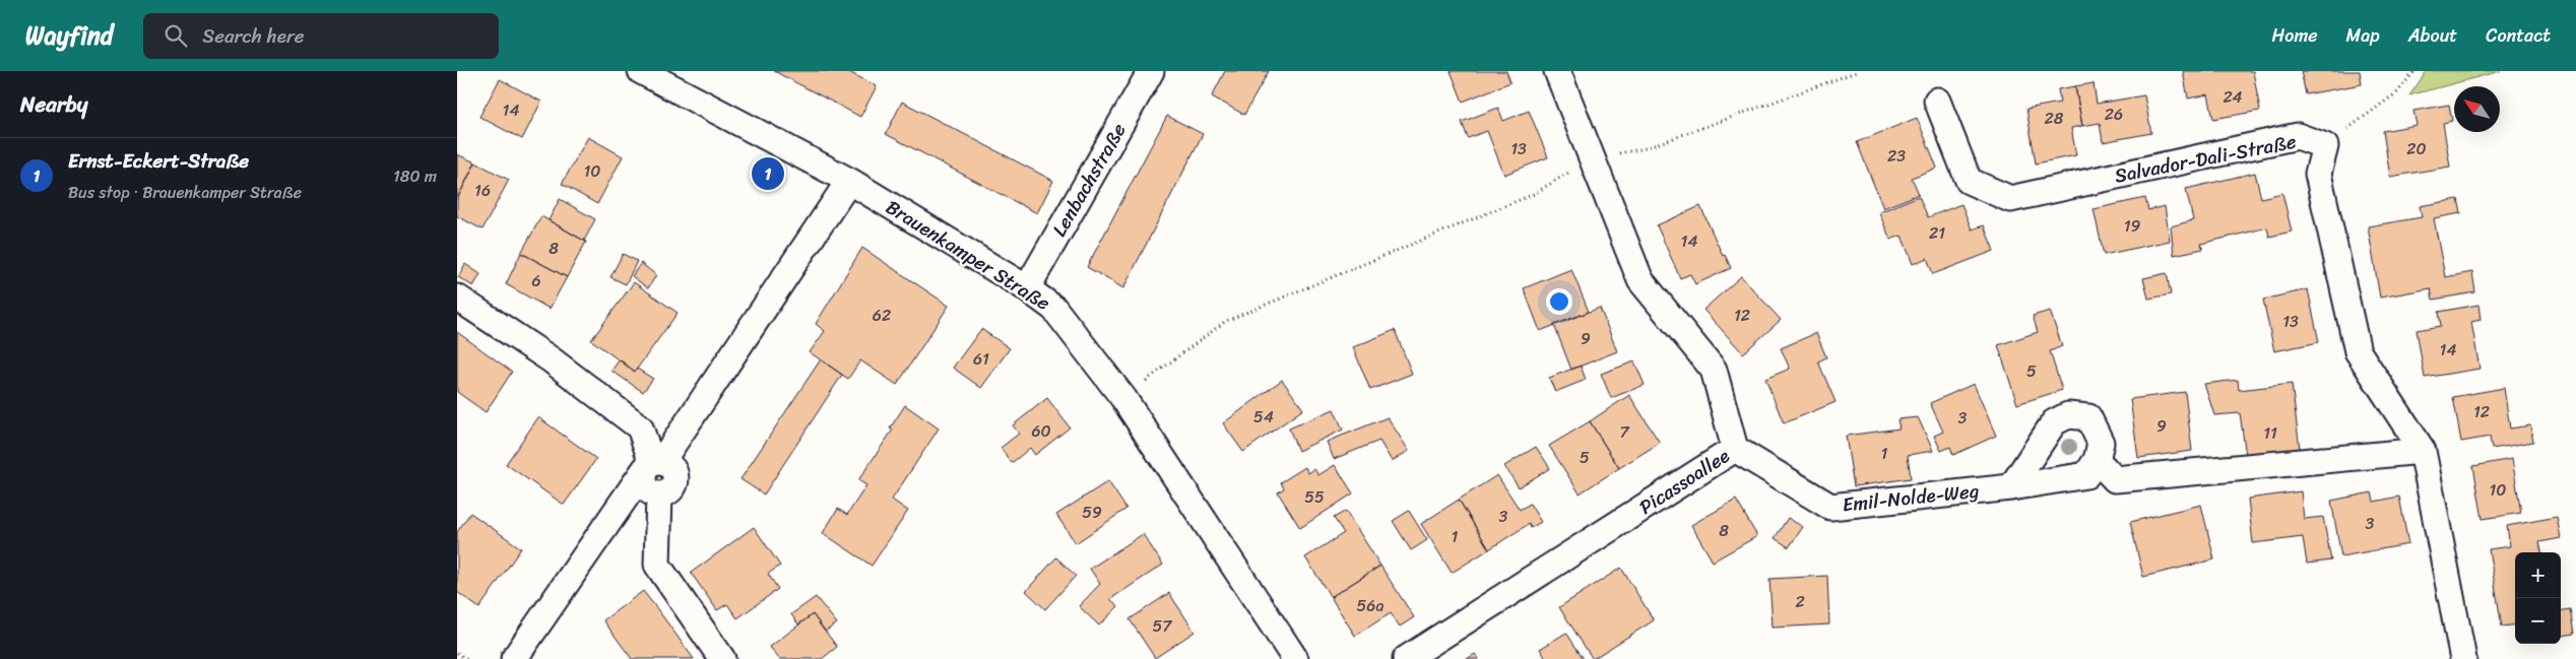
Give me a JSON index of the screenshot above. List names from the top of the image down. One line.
{"streets":{"street":["Salvador-Dali-Straße","Lenbachstraße","Brauenkamper Straße","Picassoallee","Emil-Nolde-Weg"]},"crossings":[["Lenbachstraße","Brauenkamper Straße"],["Picassoallee","Emil-Nolde-Weg"]],"house_numbers":["24","14","26","28","13","20","23","10","16","19","21","14","8","6","62","12","13","9","14","61","5","12","54","3","9","60","7","11","1","5","10","55","59","3","3","8","1","2","56a","57"],"north":"top left","page":{"header":"Wayfind","search":"Search here","nav":["Home","Map","About","Contact"],"heading":"Nearby","list":[{"mark":"1","name":"Ernst-Eckert-Straße","note":"Bus stop · Brauenkamper Straße","value":"180 m"}],"pins":"1","map_buttons":["+","−"]}}
